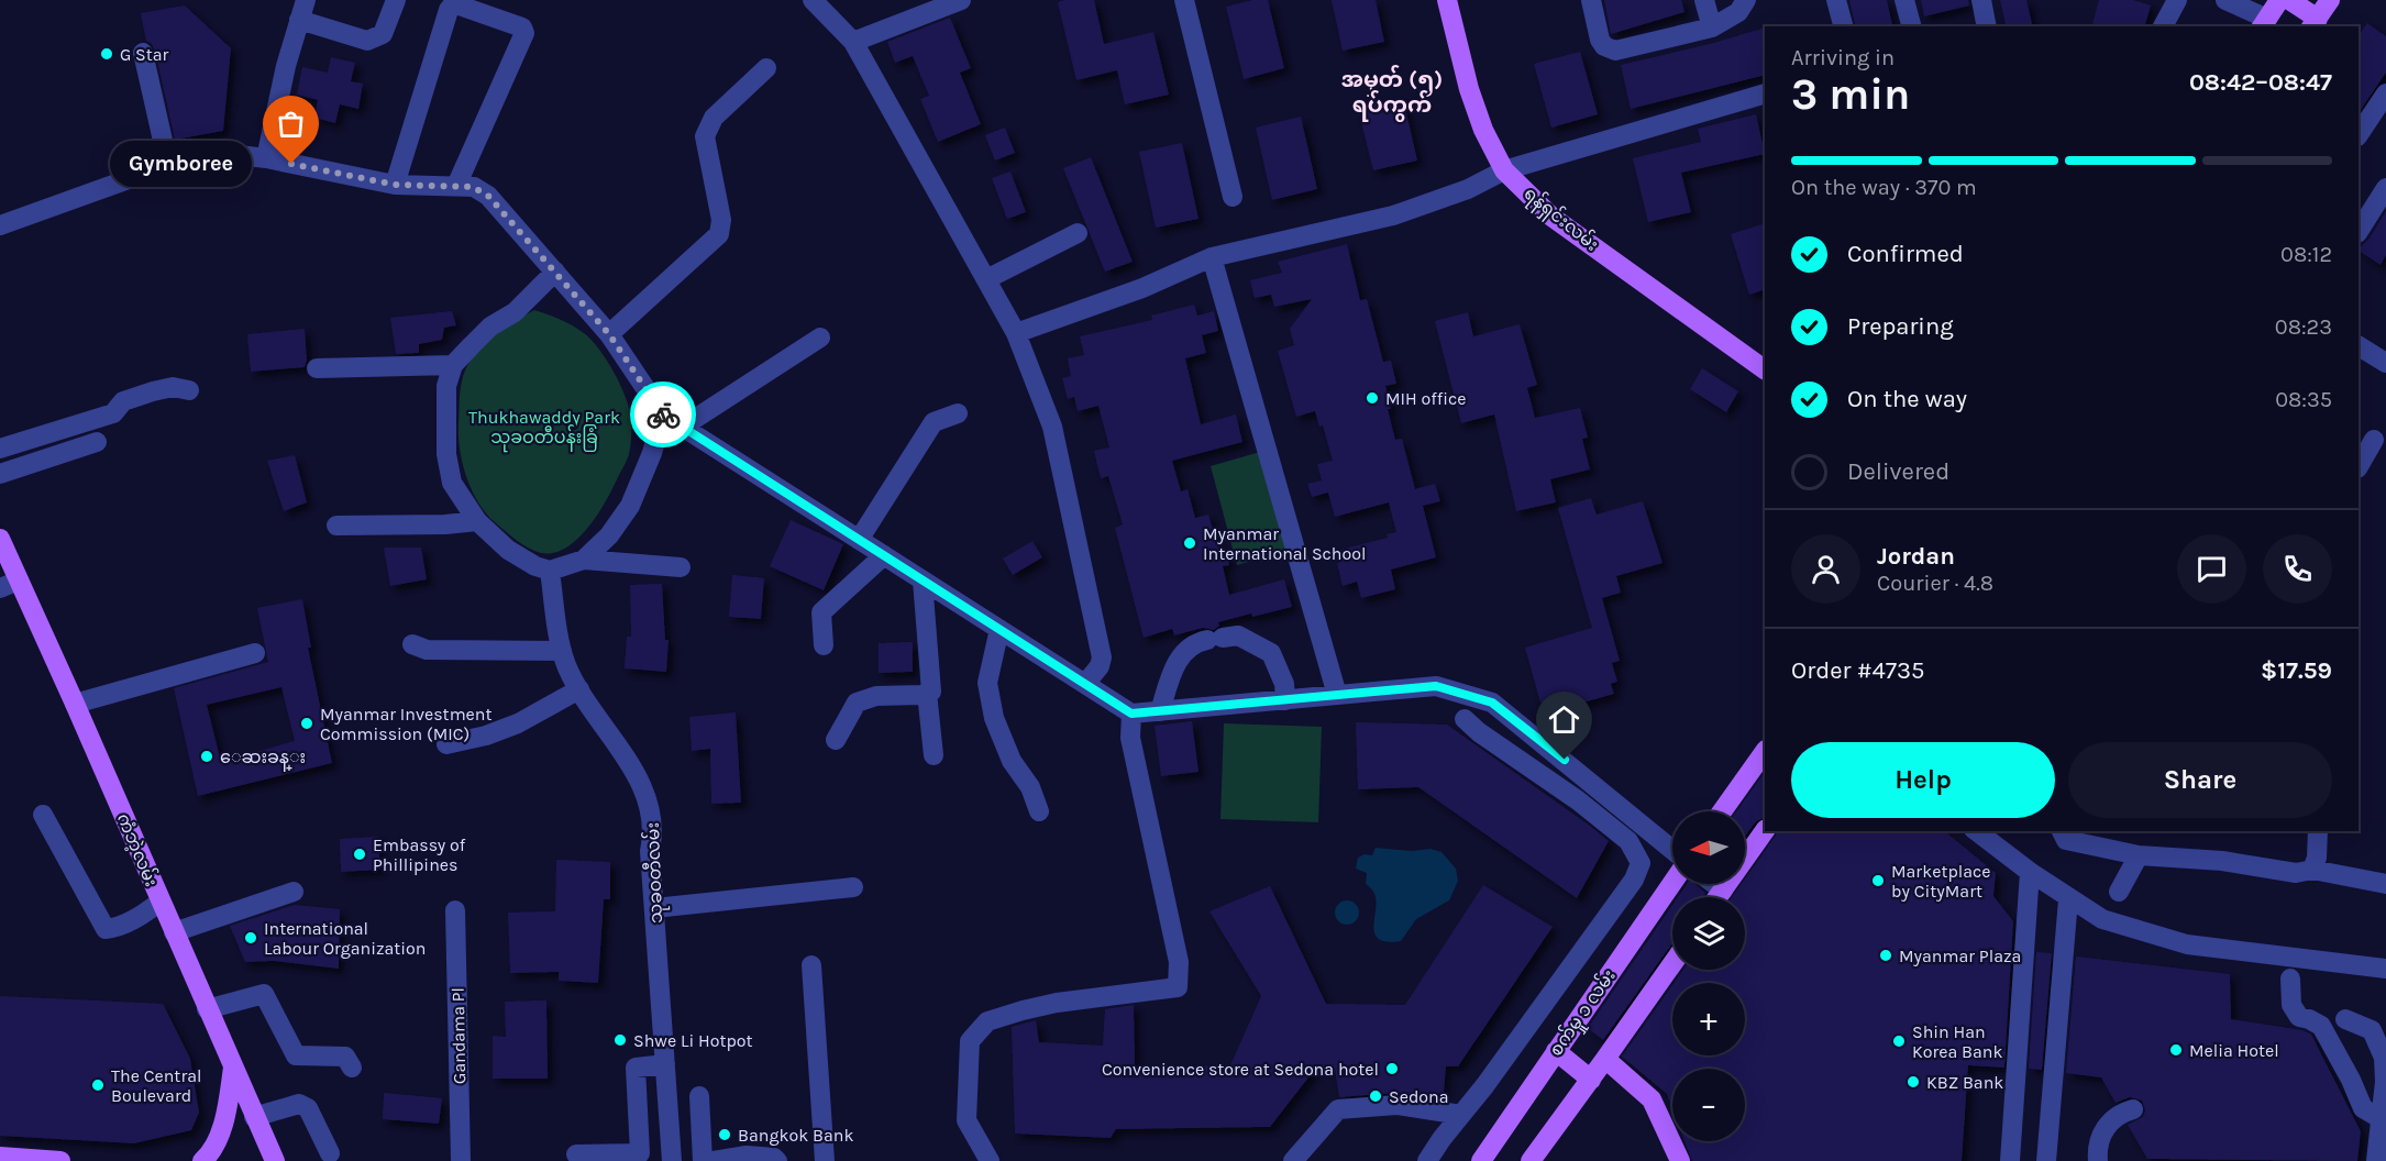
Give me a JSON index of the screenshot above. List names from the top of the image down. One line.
{"streets":{"main road":["ရန်ရှင်းလမ်း","ကံဘဲ့လမ်း","စက်မှု ၁ လမ်း"],"street":["သုခဝတီလမ်း","Gandama Pl"]},"districts":["အမှတ် (၅) ရပ်ကွက်"],"parks":["Thukhawaddy Park သုခဝတီပန်းခြံ"],"places":["G Star","Gymboree","MIH office","Myanmar International School","Myanmar Investment Commission (MIC)","ေဆးခန္း","Embassy of Phillipines","Marketplace by CityMart","International Labour Organization","Myanmar Plaza","Shwe Li Hotpot","Shin Han Korea Bank","Melia Hotel","Convenience store at Sedona hotel","KBZ Bank","The Central Boulevard","Sedona","Bangkok Bank"],"north":"left","page":{"heading":["3 min","Arriving in","08:42–08:47"],"panel":["Jordan","Courier · 4.8","Order #4735","$17.59"],"bar":"On the way · 370 m","bubble":"Gymboree","list":[["Confirmed","08:12"],["Preparing","08:23"],["On the way","08:35"],"Delivered"],"buttons":["Help","Share"],"map_buttons":["+","−"]}}
